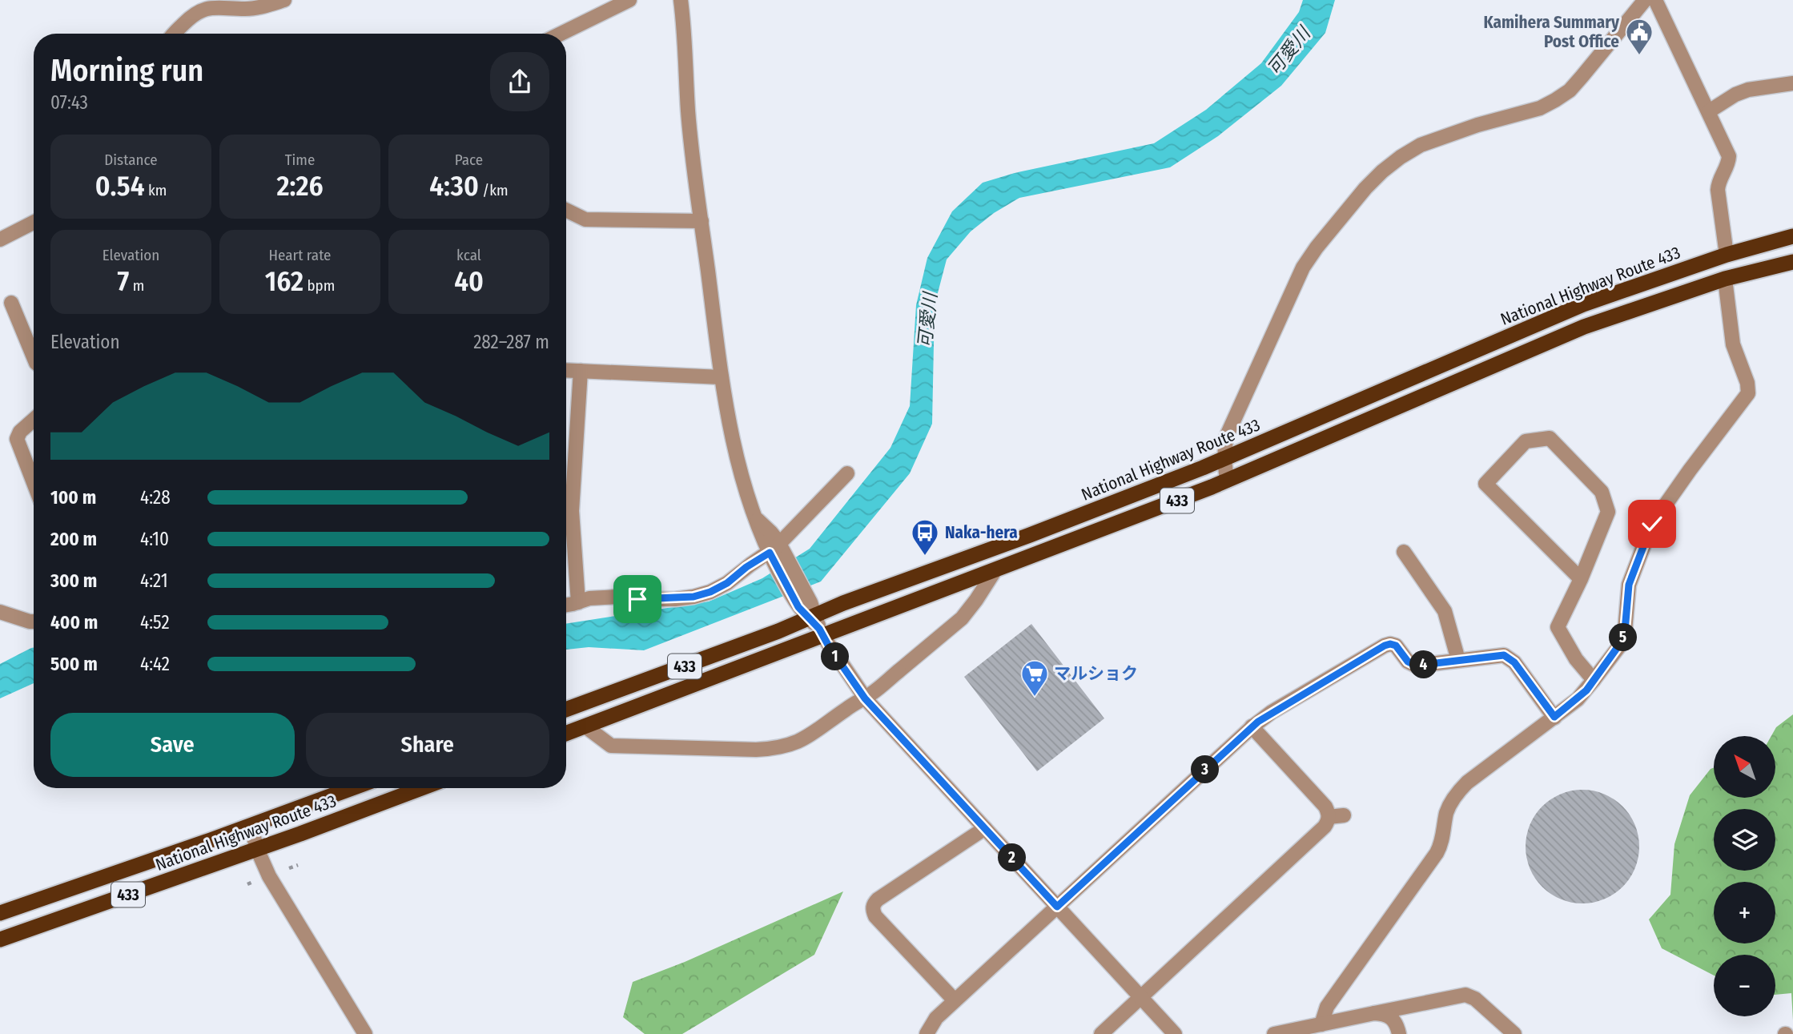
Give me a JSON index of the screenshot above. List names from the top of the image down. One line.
{"streets":{"highway":["National Highway Route 433","433"]},"water":["可愛川"],"places":{"public building":["Kamihera Summary Post Office"],"bus stop":["Naka-hera"],"supermarket":["マルショク"]},"north":"top left","page":{"heading":["Morning run","07:43"],"stats":[["Distance","0.54 km"],["Time","2:26"],["Pace","4:30 /km"],["Elevation","7 m"],["Heart rate","162 bpm"],["kcal","40"]],"chart":["Elevation","282–287 m"],"list":[{"name":"100 m","note":"4:28"},{"name":"200 m","note":"4:10"},{"name":"300 m","note":"4:21"},{"name":"400 m","note":"4:52"},{"name":"500 m","note":"4:42"}],"pins":["5","1","4","3","2"],"buttons":["Save","Share"],"map_buttons":["+","−"]}}
